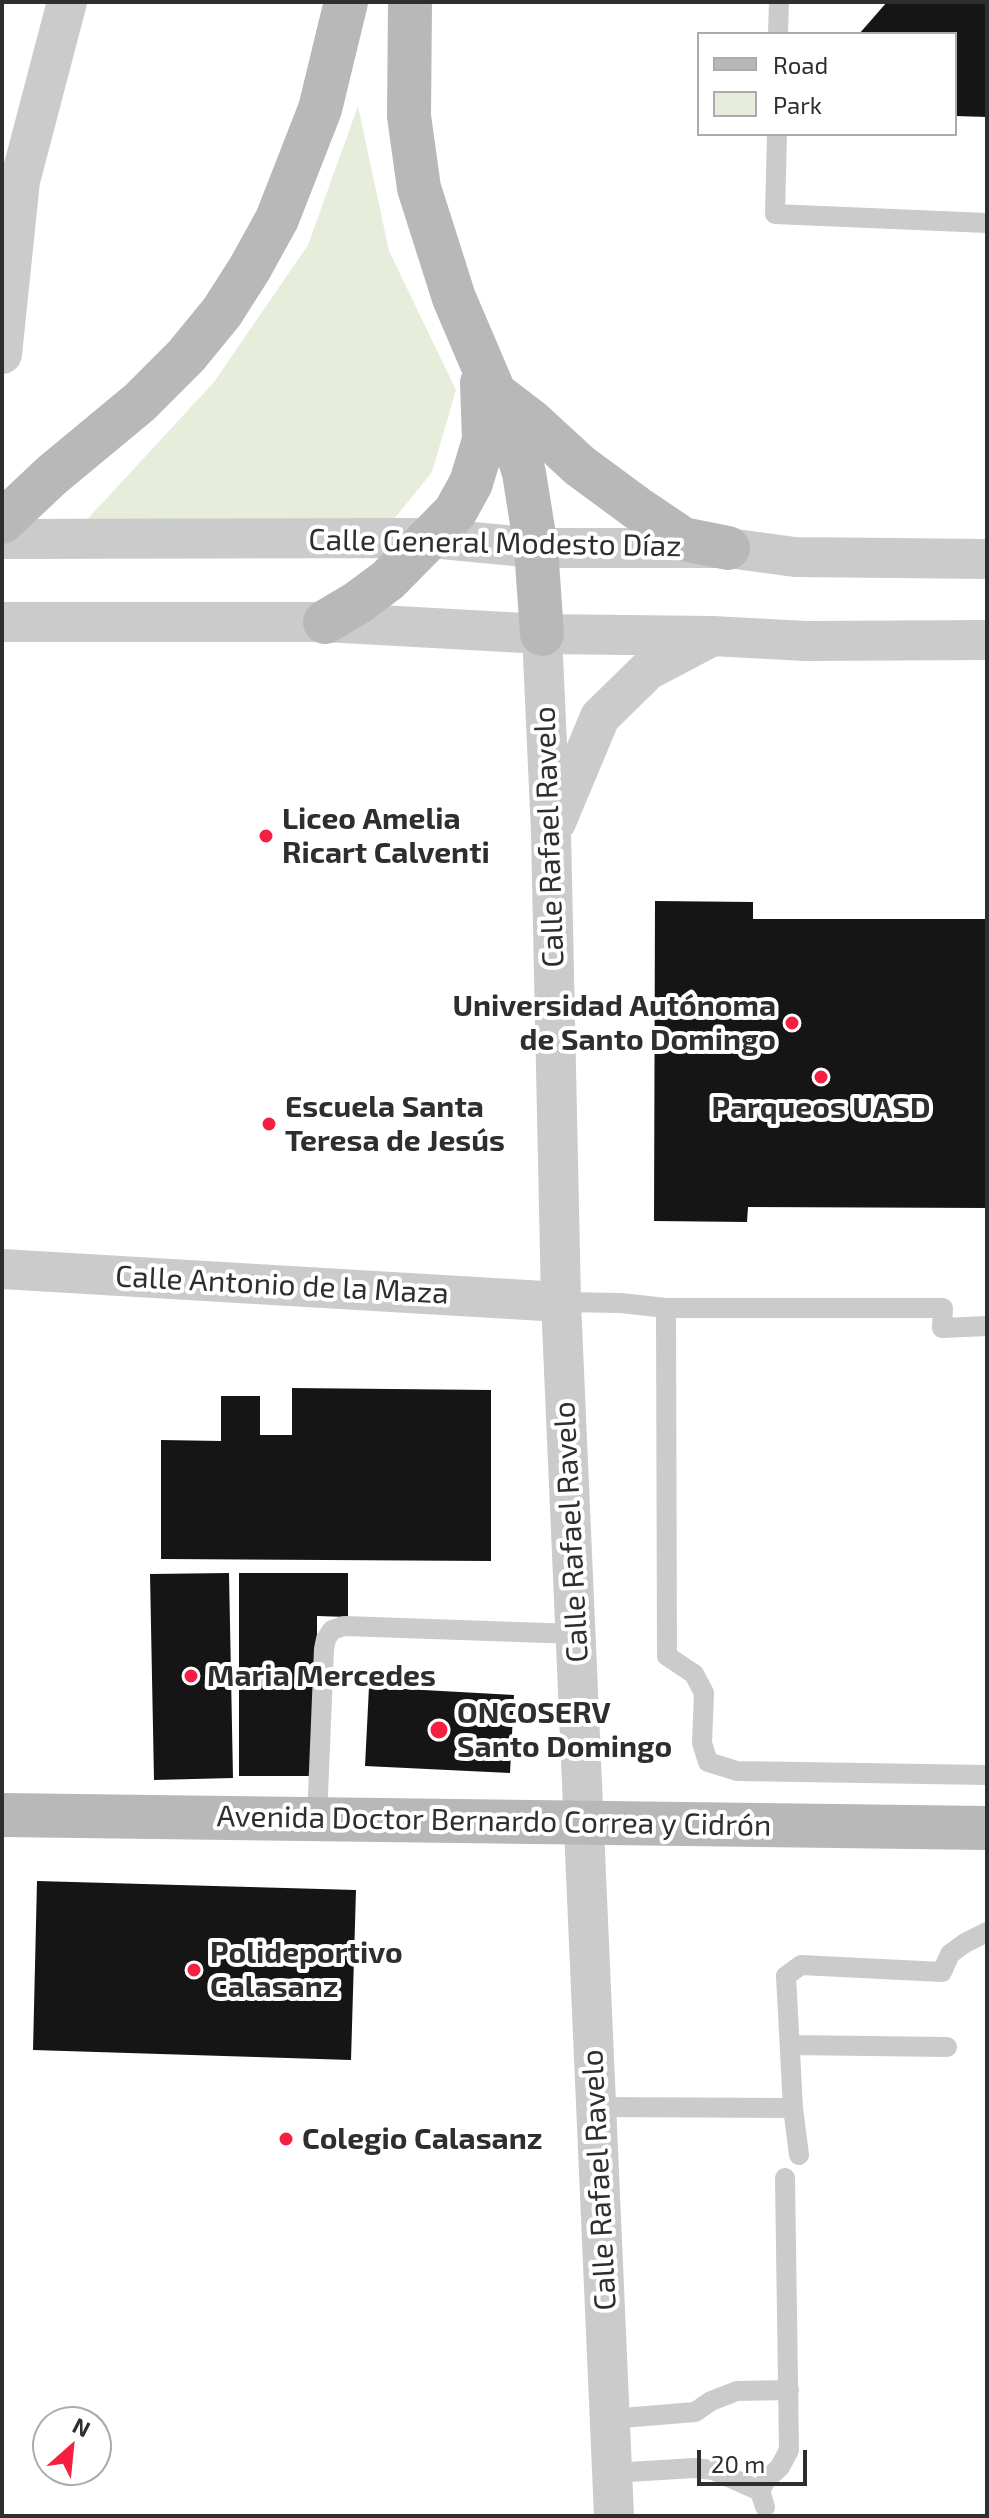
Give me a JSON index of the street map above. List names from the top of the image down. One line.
{"streets":{"street":["Calle General Modesto Díaz","Calle Rafael Ravelo","Calle Antonio de la Maza","Avenida Doctor Bernardo Correa y Cidrón"]},"crossings":[["Calle General Modesto Díaz","Calle Rafael Ravelo"],["Calle Rafael Ravelo","Calle Antonio de la Maza"],["Calle Rafael Ravelo","Avenida Doctor Bernardo Correa y Cidrón"]],"places":["Liceo Amelia Ricart Calventi","Universidad Autónoma de Santo Domingo","Parqueos UASD","Escuela Santa Teresa de Jesús","Maria Mercedes","ONCOSERV Santo Domingo","Polideportivo Calasanz","Colegio Calasanz"],"legend":["Road","Park"],"scale_bar":"20 m","north":"top right"}
